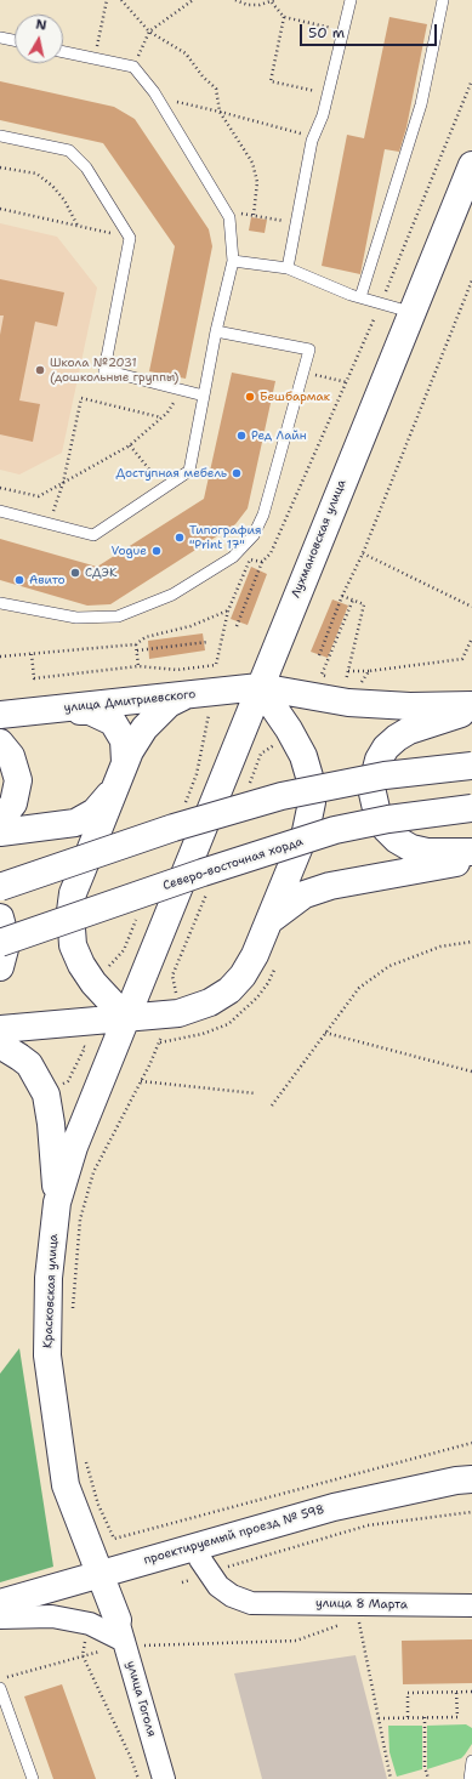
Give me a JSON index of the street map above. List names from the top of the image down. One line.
{"streets":{"main road":["Лухмановская улица","улица Дмитриевского","Северо-восточная хорда","Красковская улица","проектируемый проезд № 598"],"street":["улица 8 Марта","улица Гоголя"]},"crossings":[["Лухмановская улица","улица Дмитриевского"],["Лухмановская улица","Красковская улица"],["Красковская улица","проектируемый проезд № 598"],["Красковская улица","улица Гоголя"]],"places":["Школа №2031 (дошкольные группы)","Бешбармак","Ред Лайн","Доступная мебель","Типография \"Print 17\"","Vogue","СДЭК","Авито"],"scale_bar":"50 m","north":"top"}
